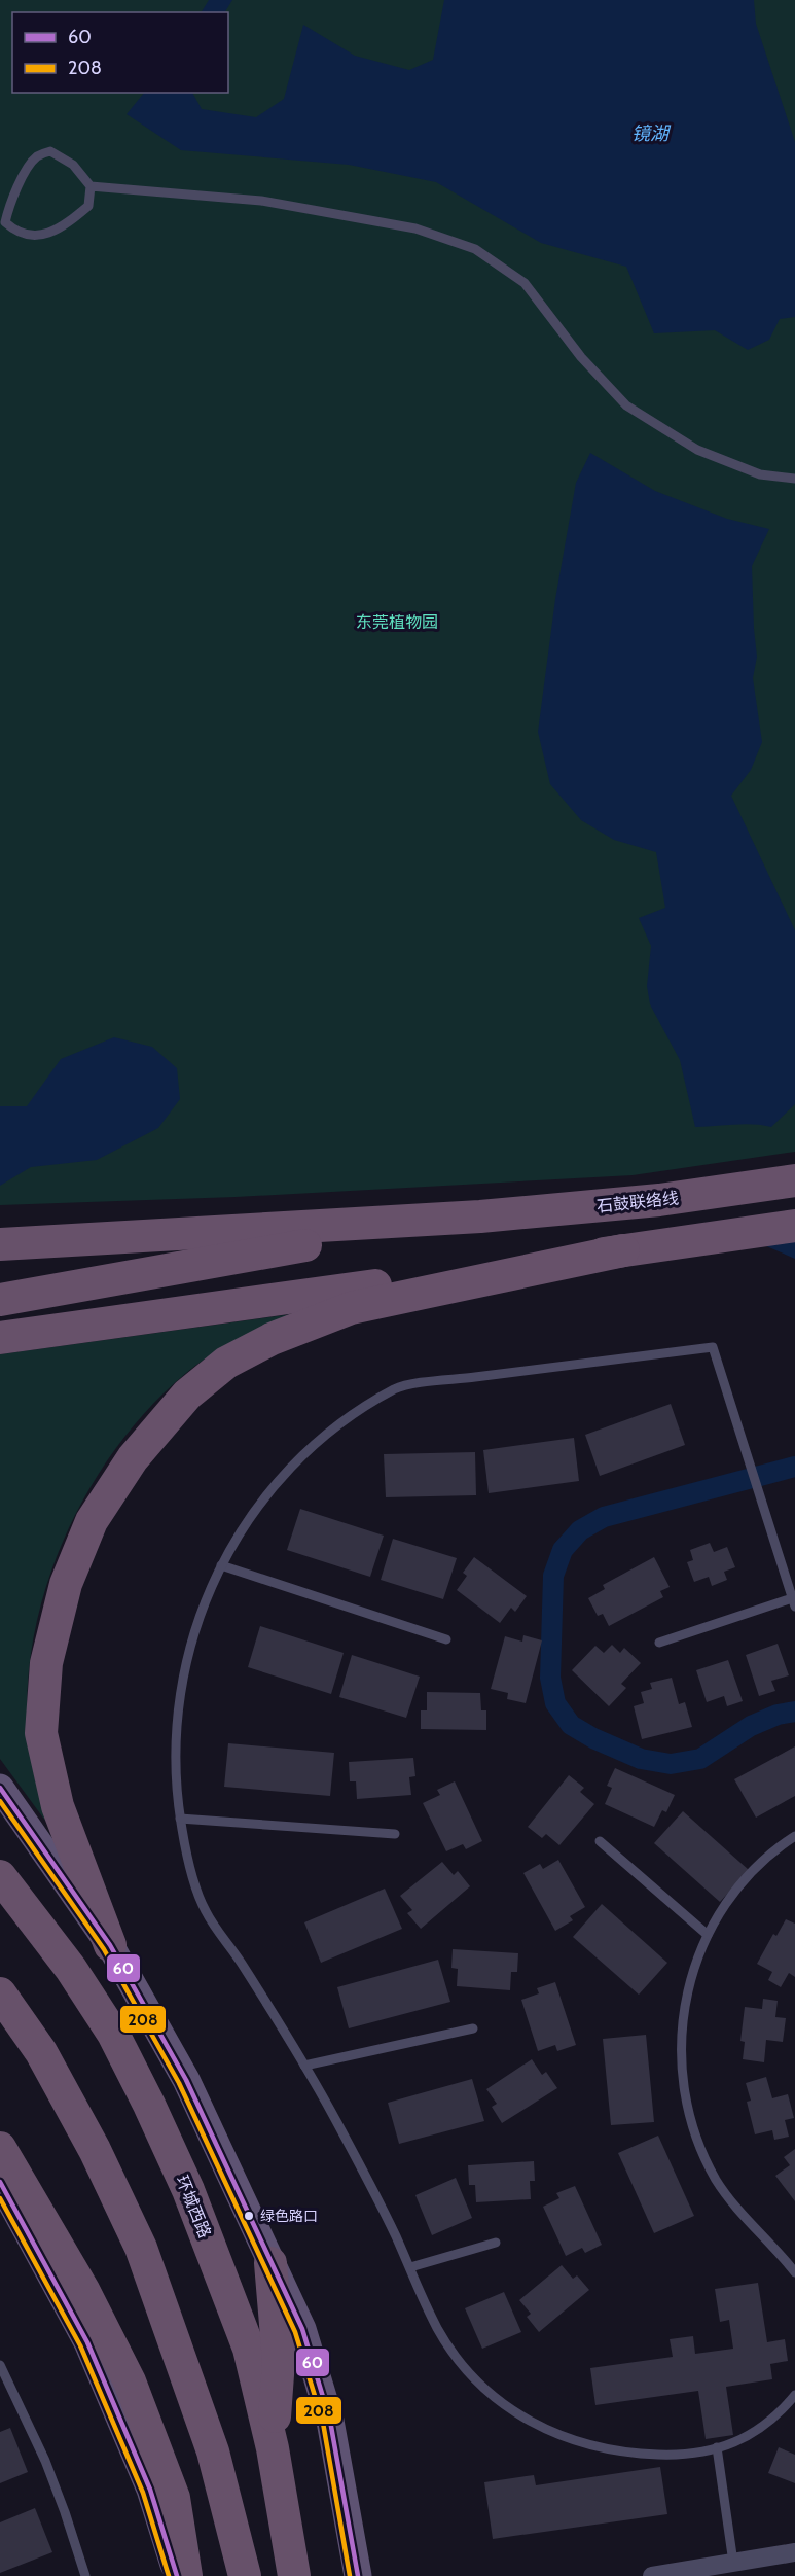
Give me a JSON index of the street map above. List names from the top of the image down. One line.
{"streets":{"highway":["石鼓联络线","环城西路"]},"water":["镜湖"],"parks":["东莞植物园"],"places":["绿色路口"],"lines":["transit line 60","transit line 208"],"legend":["60","208"]}
